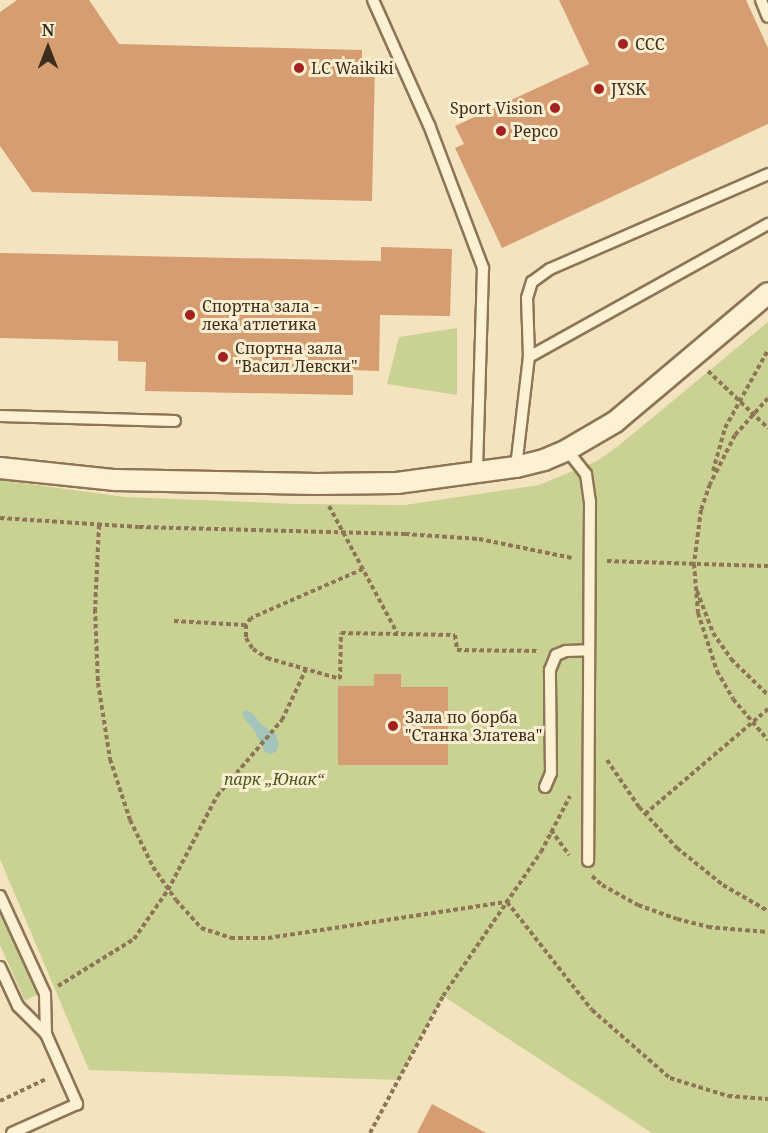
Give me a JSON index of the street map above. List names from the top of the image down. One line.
{"parks":["парк „Юнак“"],"places":["CCC","LC Waikiki","JYSK","Sport Vision","Pepco","Спортна зала - лека атлетика","Спортна зала \"Васил Левски\"","Зала по борба \"Станка Златева\""],"north":"top"}
